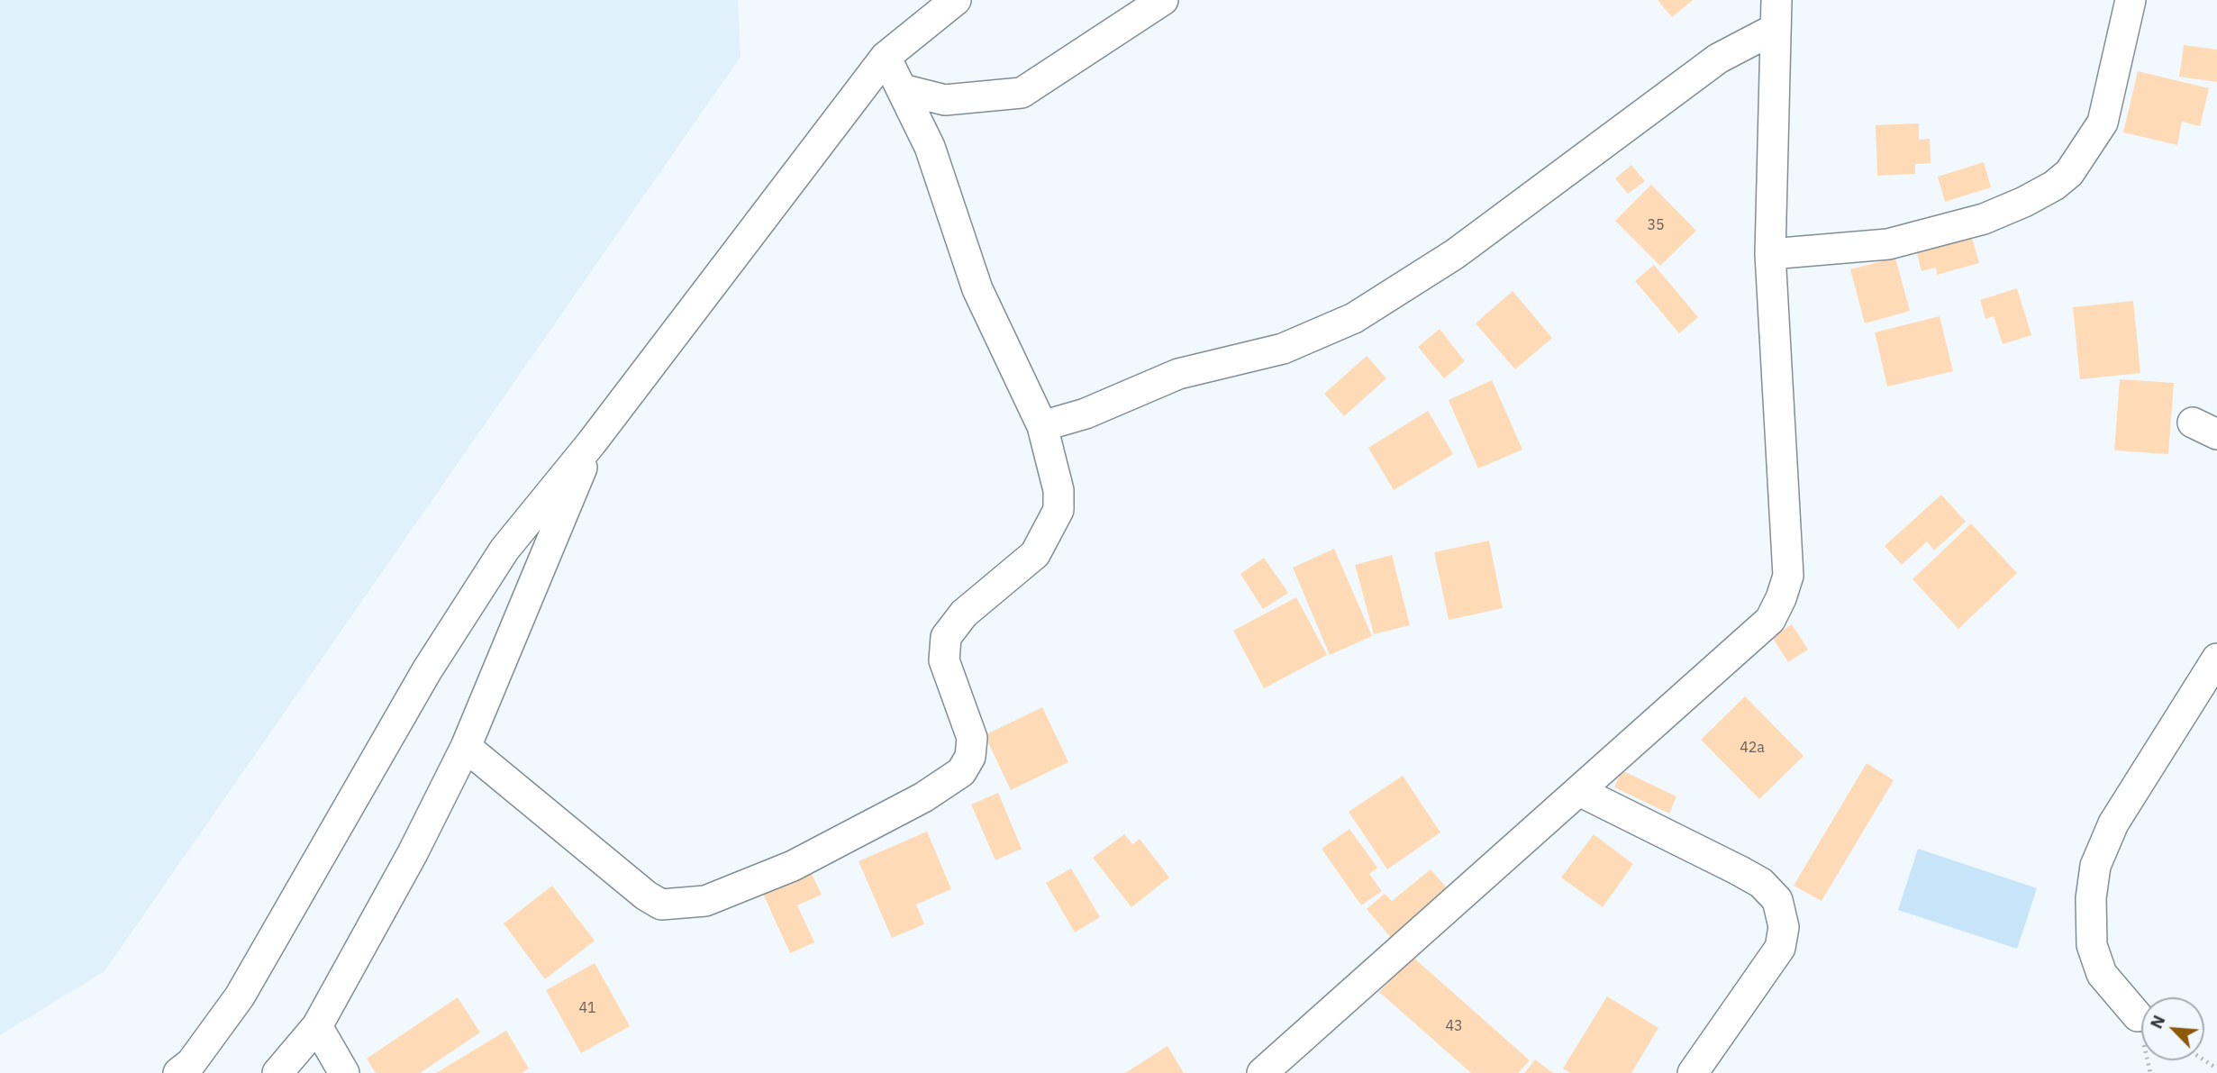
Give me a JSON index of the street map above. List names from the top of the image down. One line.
{"house_numbers":["35","42а","41","43"],"north":"top left"}
